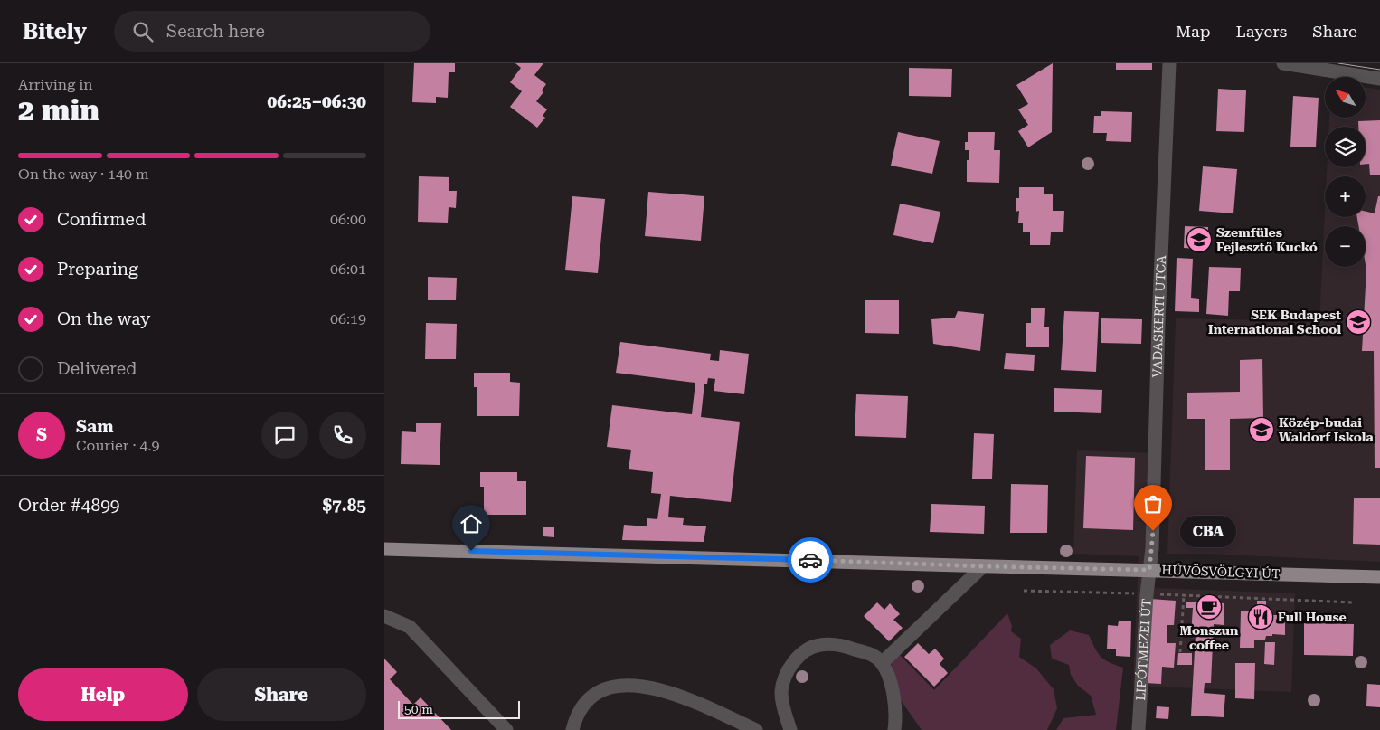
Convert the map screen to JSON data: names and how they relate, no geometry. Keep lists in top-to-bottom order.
{
  "streets": {
    "main road": ["HŰVÖSVÖLGYI ÚT"],
    "street": ["VADASKERTI UTCA", "LIPÓTMEZEI ÚT"]
  },
  "crossings": [
    ["VADASKERTI UTCA", "HŰVÖSVÖLGYI ÚT"],
    ["VADASKERTI UTCA", "LIPÓTMEZEI ÚT"],
    ["HŰVÖSVÖLGYI ÚT", "LIPÓTMEZEI ÚT"]
  ],
  "places": {
    "school or university": ["Szemfüles Fejlesztő Kuckó", "SEK Budapest International School", "Közép-budai Waldorf Iskola"],
    "other": ["CBA"],
    "cafe": ["Monszun coffee"],
    "restaurant": ["Full House"]
  },
  "scale_bar": "50 m",
  "north": "top left",
  "page": {
    "header": "Bitely",
    "search": "Search here",
    "nav": ["Map", "Layers", "Share"],
    "heading": ["2 min", "Arriving in", "06:25–06:30"],
    "panel": [
      "Sam",
      "Courier · 4.9",
      "Order #4899",
      "$7.85"
    ],
    "map_buttons": ["+", "−"],
    "bar": "On the way · 140 m",
    "list": [
      ["Confirmed", "06:00"],
      ["Preparing", "06:01"],
      ["On the way", "06:19"],
      "Delivered"
    ],
    "round": "S",
    "bubble": "CBA",
    "buttons": ["Help", "Share"],
    "scale": "50 m"
  }
}
